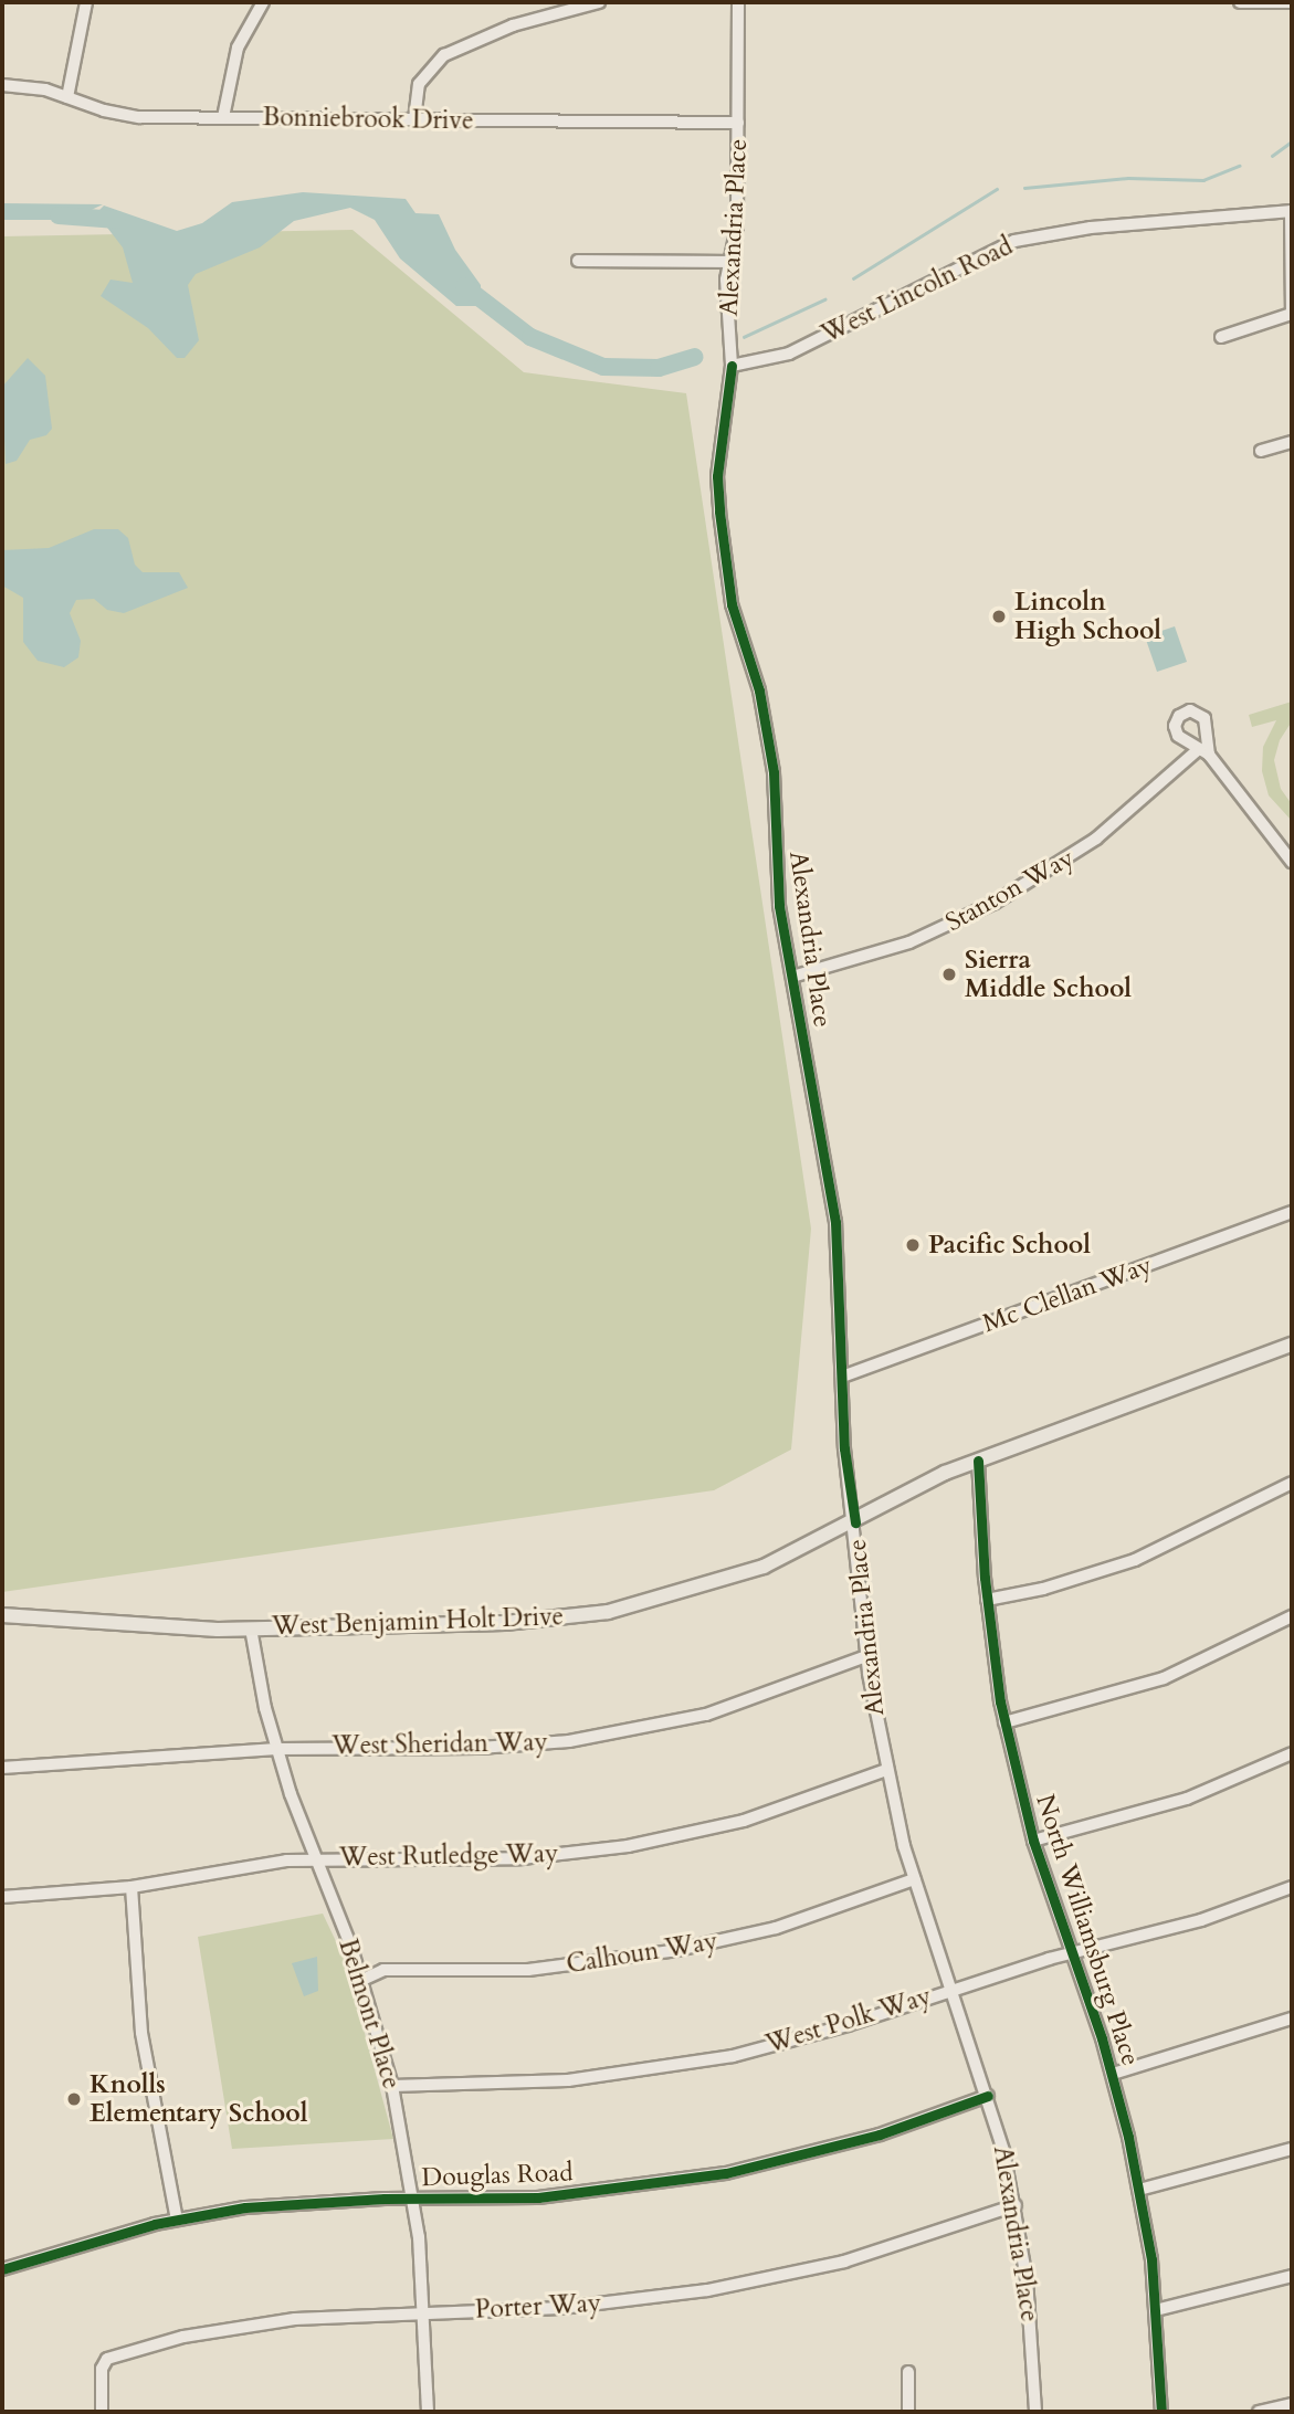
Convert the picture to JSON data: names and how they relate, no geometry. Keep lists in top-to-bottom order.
{
  "streets": {
    "main road": ["West Benjamin Holt Drive"],
    "street": [
      "Bonniebrook Drive",
      "Alexandria Place",
      "West Lincoln Road",
      "Stanton Way",
      "Mc Clellan Way",
      "West Sheridan Way",
      "West Rutledge Way",
      "North Williamsburg Place",
      "Calhoun Way",
      "Belmont Place",
      "West Polk Way",
      "Douglas Road",
      "Porter Way"
    ]
  },
  "crossings": [
    ["Bonniebrook Drive", "Alexandria Place"],
    ["Alexandria Place", "West Lincoln Road"],
    ["Alexandria Place", "Stanton Way"],
    ["Alexandria Place", "Mc Clellan Way"],
    ["Alexandria Place", "West Benjamin Holt Drive"],
    ["Alexandria Place", "West Sheridan Way"],
    ["Alexandria Place", "West Rutledge Way"],
    ["Alexandria Place", "Calhoun Way"],
    ["Alexandria Place", "West Polk Way"],
    ["Alexandria Place", "Douglas Road"],
    ["Alexandria Place", "Porter Way"],
    ["West Benjamin Holt Drive", "North Williamsburg Place"],
    ["West Benjamin Holt Drive", "Belmont Place"],
    ["West Sheridan Way", "Belmont Place"],
    ["West Rutledge Way", "Belmont Place"],
    ["North Williamsburg Place", "West Polk Way"],
    ["Calhoun Way", "Belmont Place"],
    ["Belmont Place", "West Polk Way"],
    ["Belmont Place", "Douglas Road"],
    ["Belmont Place", "Porter Way"]
  ],
  "places": [
    "Lincoln High School",
    "Sierra Middle School",
    "Pacific School",
    "Knolls Elementary School"
  ]
}
